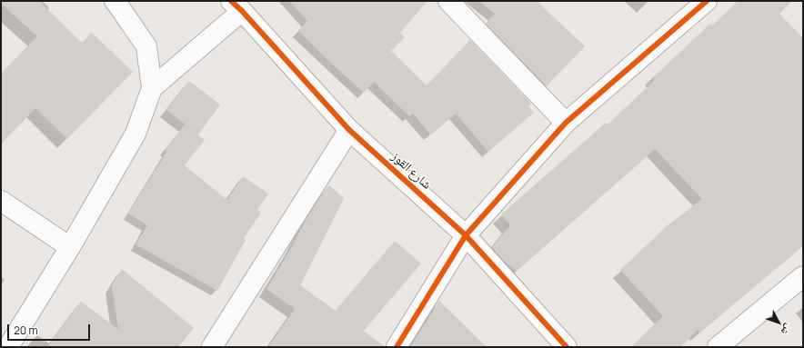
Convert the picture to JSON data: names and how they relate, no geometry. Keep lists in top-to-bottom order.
{
  "streets": {
    "street": ["شارع القوز"]
  },
  "scale_bar": "20 m",
  "north": "bottom right"
}
